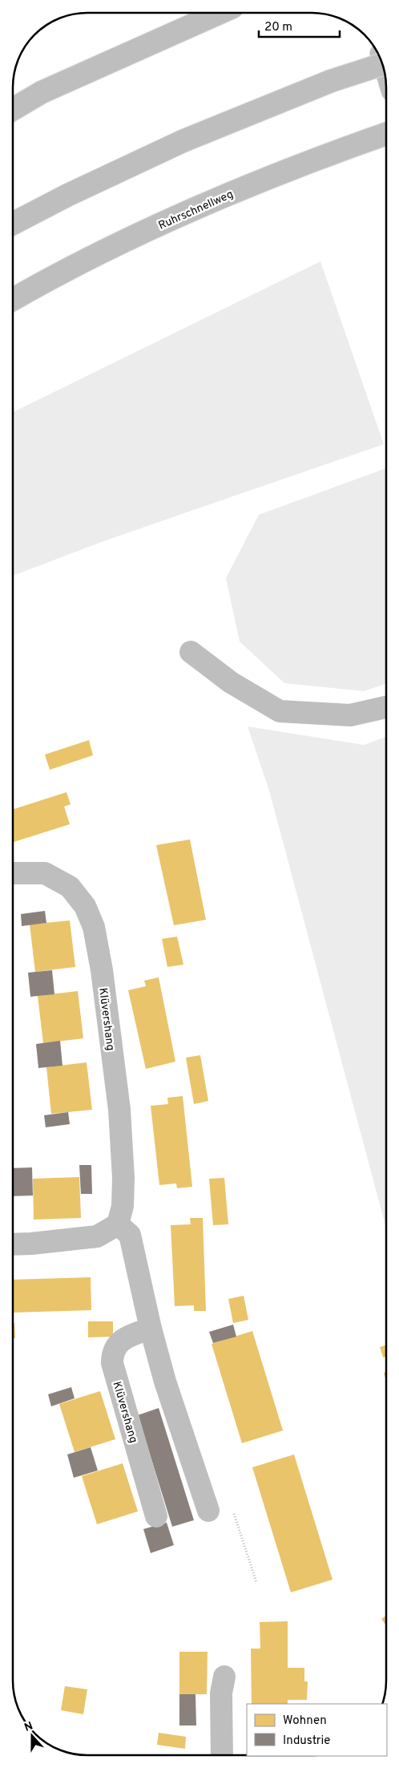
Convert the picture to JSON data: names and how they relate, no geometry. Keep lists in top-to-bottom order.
{
  "streets": {
    "main road": ["Ruhrschnellweg", "Klüvershang"]
  },
  "legend": ["Wohnen", "Industrie"],
  "scale_bar": "20 m",
  "north": "top"
}
